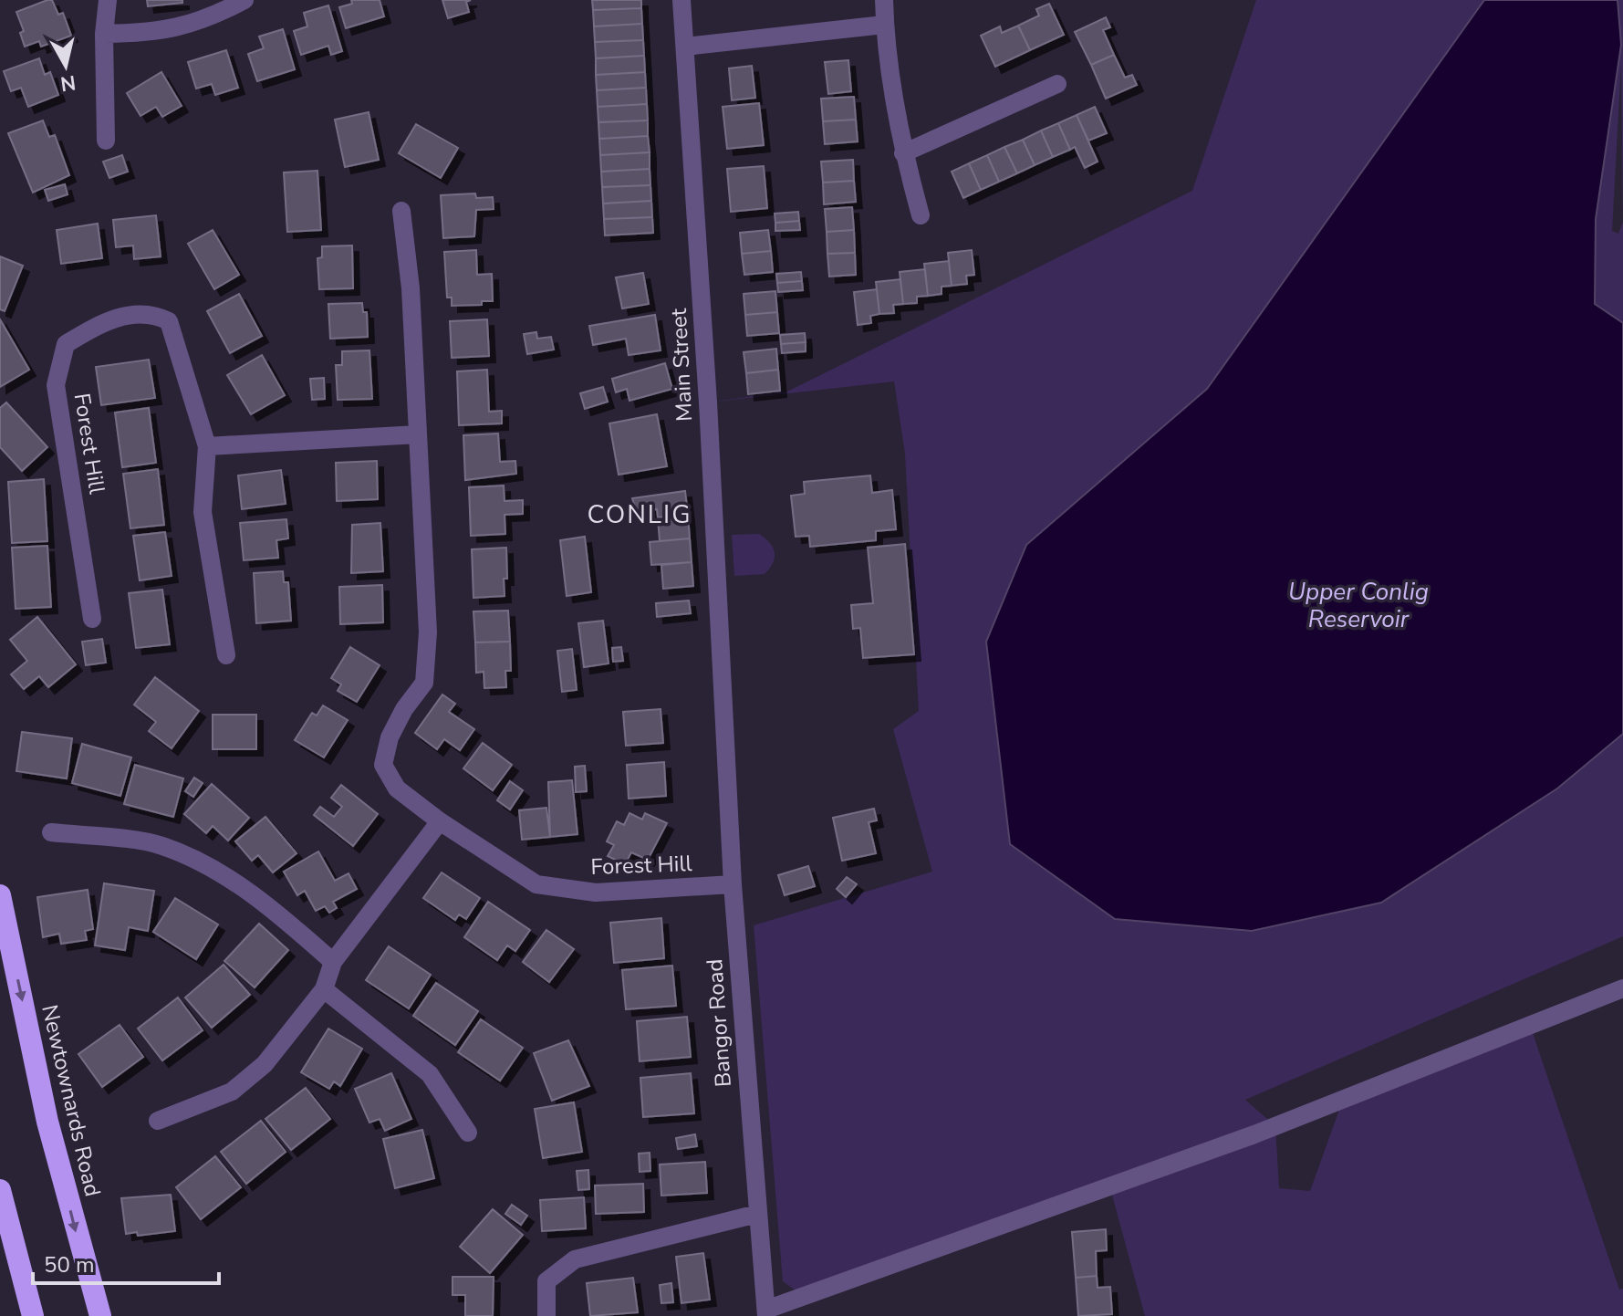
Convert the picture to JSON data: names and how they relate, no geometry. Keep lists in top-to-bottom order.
{
  "streets": {
    "highway": ["Newtownards Road"],
    "street": ["Main Street", "Forest Hill", "Bangor Road"]
  },
  "crossings": [
    ["Main Street", "Bangor Road"],
    ["Forest Hill", "Bangor Road"]
  ],
  "districts": ["CONLIG"],
  "water": ["Upper Conlig Reservoir"],
  "scale_bar": "50 m",
  "north": "bottom"
}
